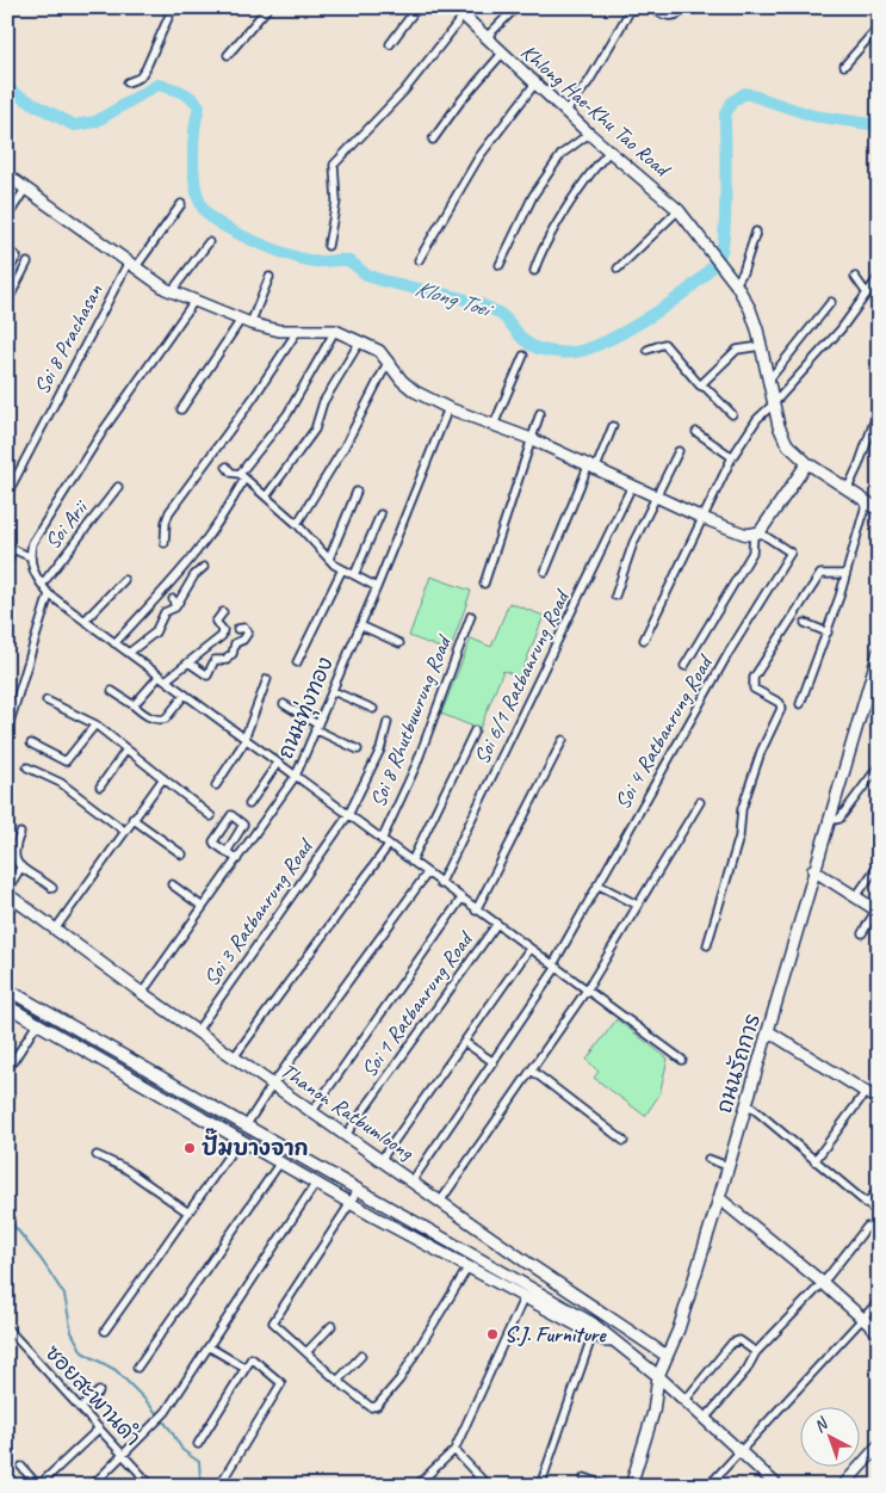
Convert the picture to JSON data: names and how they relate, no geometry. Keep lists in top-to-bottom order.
{
  "streets": {
    "street": [
      "Khlong Hae-Khu Tao Road",
      "Soi 8 Prachasan",
      "Soi Arii",
      "Soi 6/1 Ratbanrung Road",
      "ถนนทุ่งทอง",
      "Soi 8 Rhutbuwrung Road",
      "Soi 4 Ratbanrung Road",
      "Soi 3 Ratbanrung Road",
      "Soi 1 Ratbanrung Road",
      "ถนนรัถการ",
      "Thanon Ratbumloong",
      "ซอยสะพานดำ"
    ]
  },
  "crossings": [
    ["ถนนทุ่งทอง", "Thanon Ratbumloong"],
    ["Soi 8 Rhutbuwrung Road", "Thanon Ratbumloong"],
    ["Soi 4 Ratbanrung Road", "Thanon Ratbumloong"],
    ["Soi 3 Ratbanrung Road", "Thanon Ratbumloong"],
    ["Soi 1 Ratbanrung Road", "Thanon Ratbumloong"],
    ["ถนนรัถการ", "Thanon Ratbumloong"]
  ],
  "water": ["Klong Toei"],
  "places": ["ปั๊มบางจาก", "S.J. Furniture"],
  "north": "top left"
}
